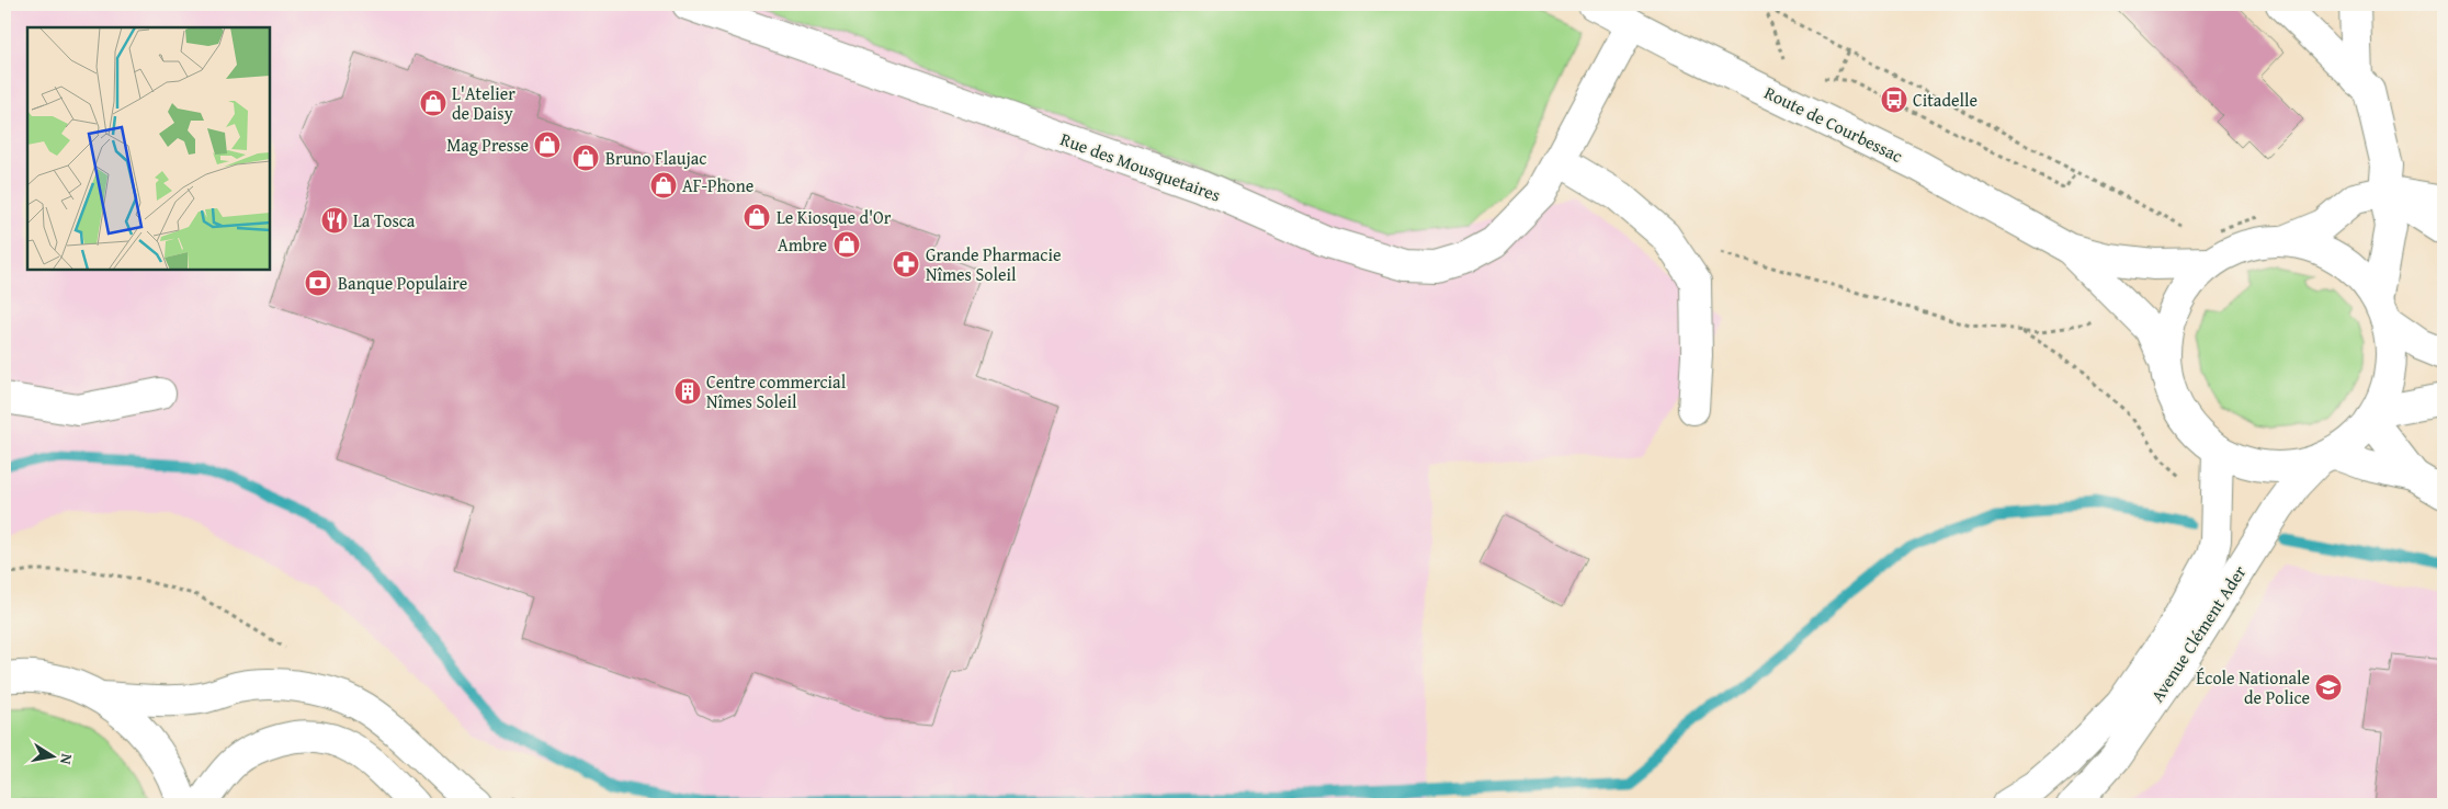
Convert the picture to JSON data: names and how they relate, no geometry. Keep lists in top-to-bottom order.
{
  "streets": {
    "street": ["Route de Courbessac", "Rue des Mousquetaires", "Avenue Clément Ader"]
  },
  "crossings": [
    ["Route de Courbessac", "Rue des Mousquetaires"]
  ],
  "places": {
    "bus stop": ["Citadelle"],
    "shop": [
      "L'Atelier de Daisy",
      "Mag Presse",
      "Bruno Flaujac",
      "AF-Phone",
      "Le Kiosque d'Or",
      "Ambre"
    ],
    "restaurant": ["La Tosca"],
    "pharmacy": ["Grande Pharmacie Nîmes Soleil"],
    "bank": ["Banque Populaire"],
    "building": ["Centre commercial Nîmes Soleil"],
    "school or university": ["École Nationale de Police"]
  },
  "north": "right"
}
